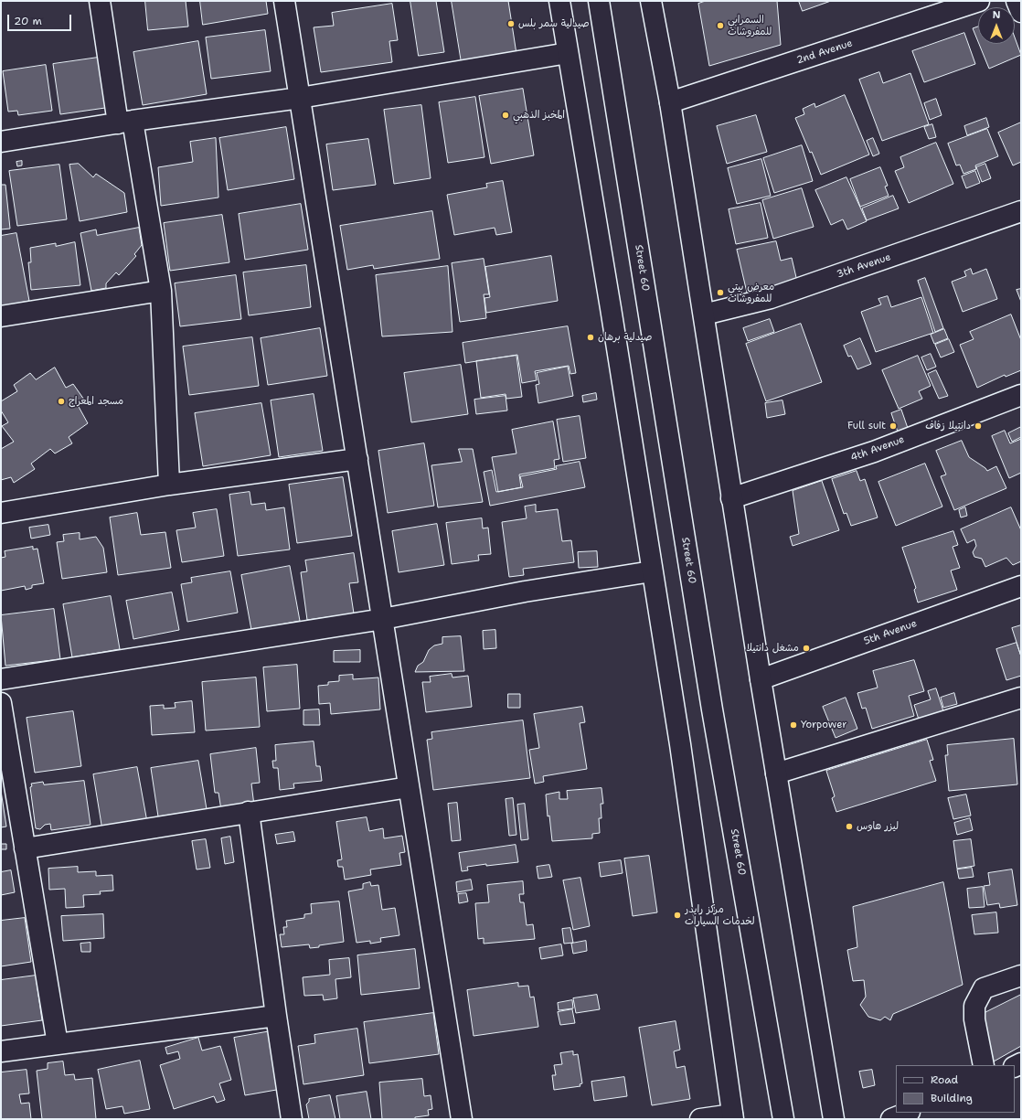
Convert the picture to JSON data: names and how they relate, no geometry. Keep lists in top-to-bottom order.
{
  "streets": {
    "street": [
      "2nd Avenue",
      "3th Avenue",
      "Street 60",
      "4th Avenue",
      "5th Avenue"
    ]
  },
  "places": [
    "صيدلية سمر بلس",
    "السمرابي للمفروشات",
    "المخبز الذهبي",
    "معرض بيتي للمفروشات",
    "صيدلية برهان",
    "مسجد المعراج",
    "Full suit",
    "دانتيلا زفاف",
    "مشغل دانتيلا",
    "Yorpower",
    "ليزر هاوس",
    "مركز رايدر لخدمات السيارات"
  ],
  "legend": ["Road", "Building"],
  "scale_bar": "20 m",
  "north": "top"
}
